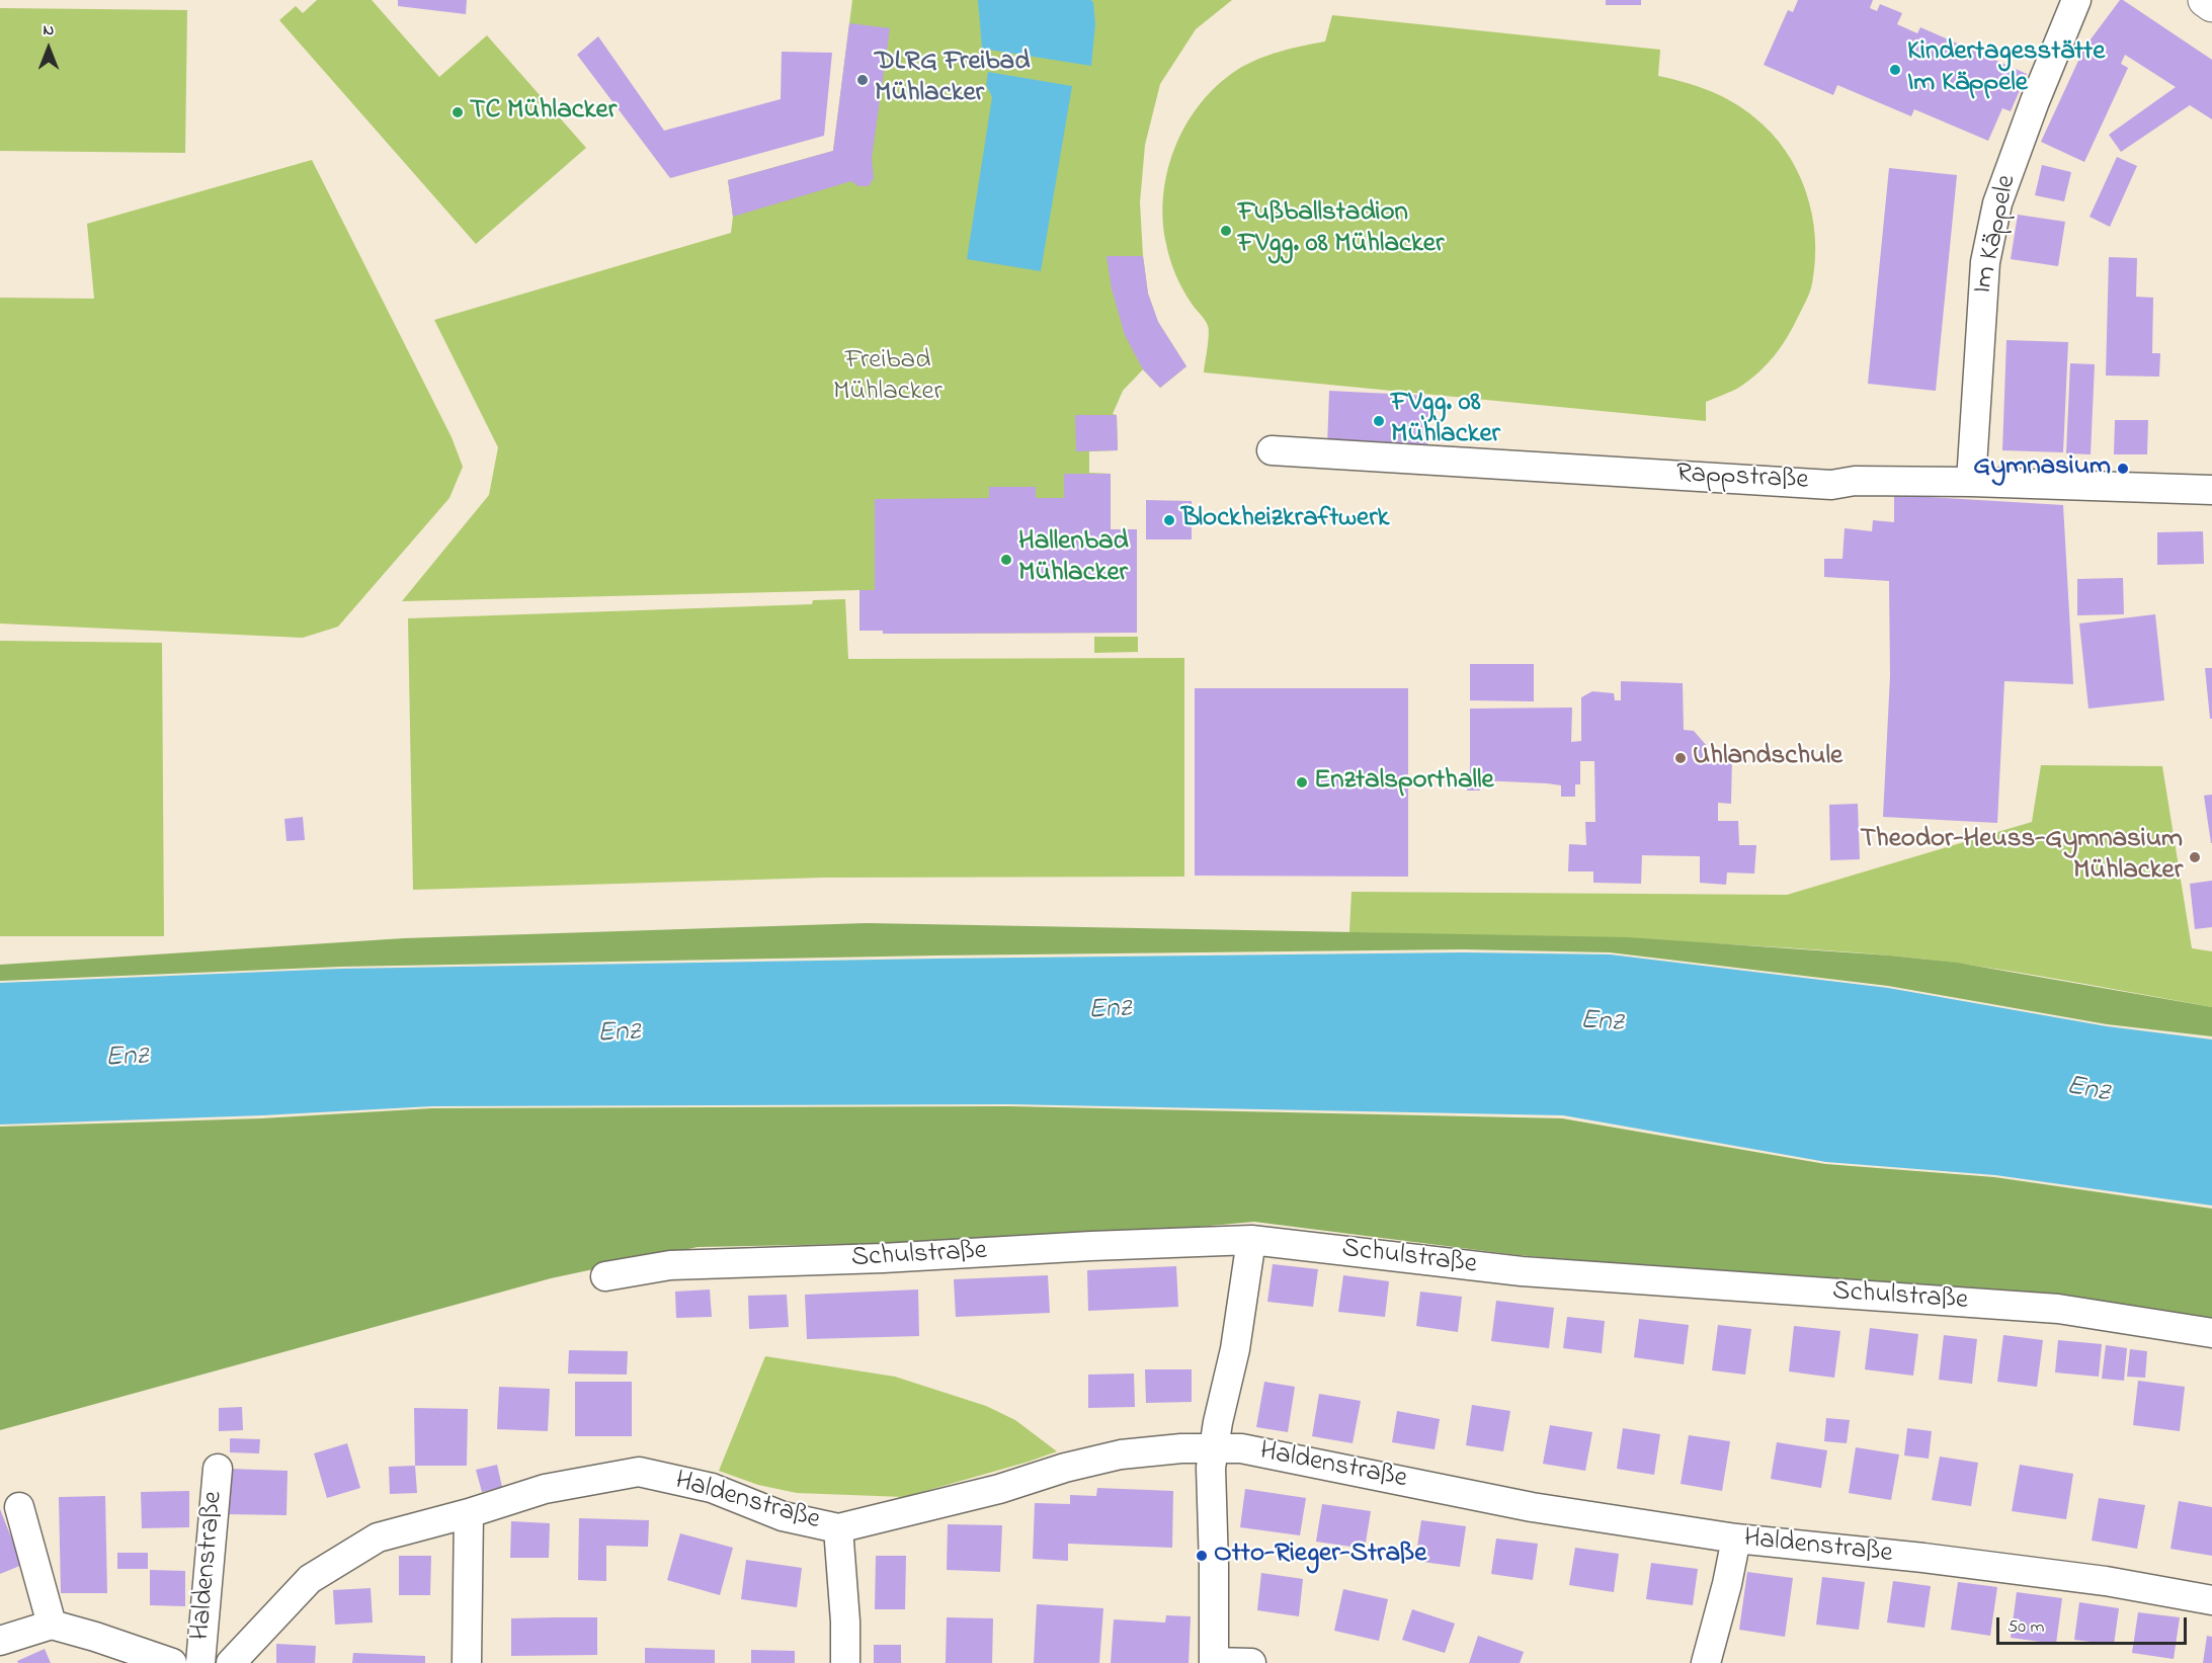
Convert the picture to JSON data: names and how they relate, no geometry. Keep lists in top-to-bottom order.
{
  "streets": {
    "street": [
      "Im Käppele",
      "Rappstraße",
      "Schulstraße",
      "Haldenstraße"
    ]
  },
  "crossings": [
    ["Im Käppele", "Rappstraße"]
  ],
  "water": ["Enz"],
  "parks": ["Freibad Mühlacker"],
  "places": [
    "Kindertagesstätte Im Käppele",
    "DLRG Freibad Mühlacker",
    "TC Mühlacker",
    "Fußballstadion FVgg. 08 Mühlacker",
    "FVgg. 08 Mühlacker",
    "Gymnasium",
    "Blockheizkraftwerk",
    "Hallenbad Mühlacker",
    "Uhlandschule",
    "Enztalsporthalle",
    "Theodor-Heuss-Gymnasium Mühlacker",
    "Otto-Rieger-Straße"
  ],
  "scale_bar": "50 m",
  "north": "top"
}
